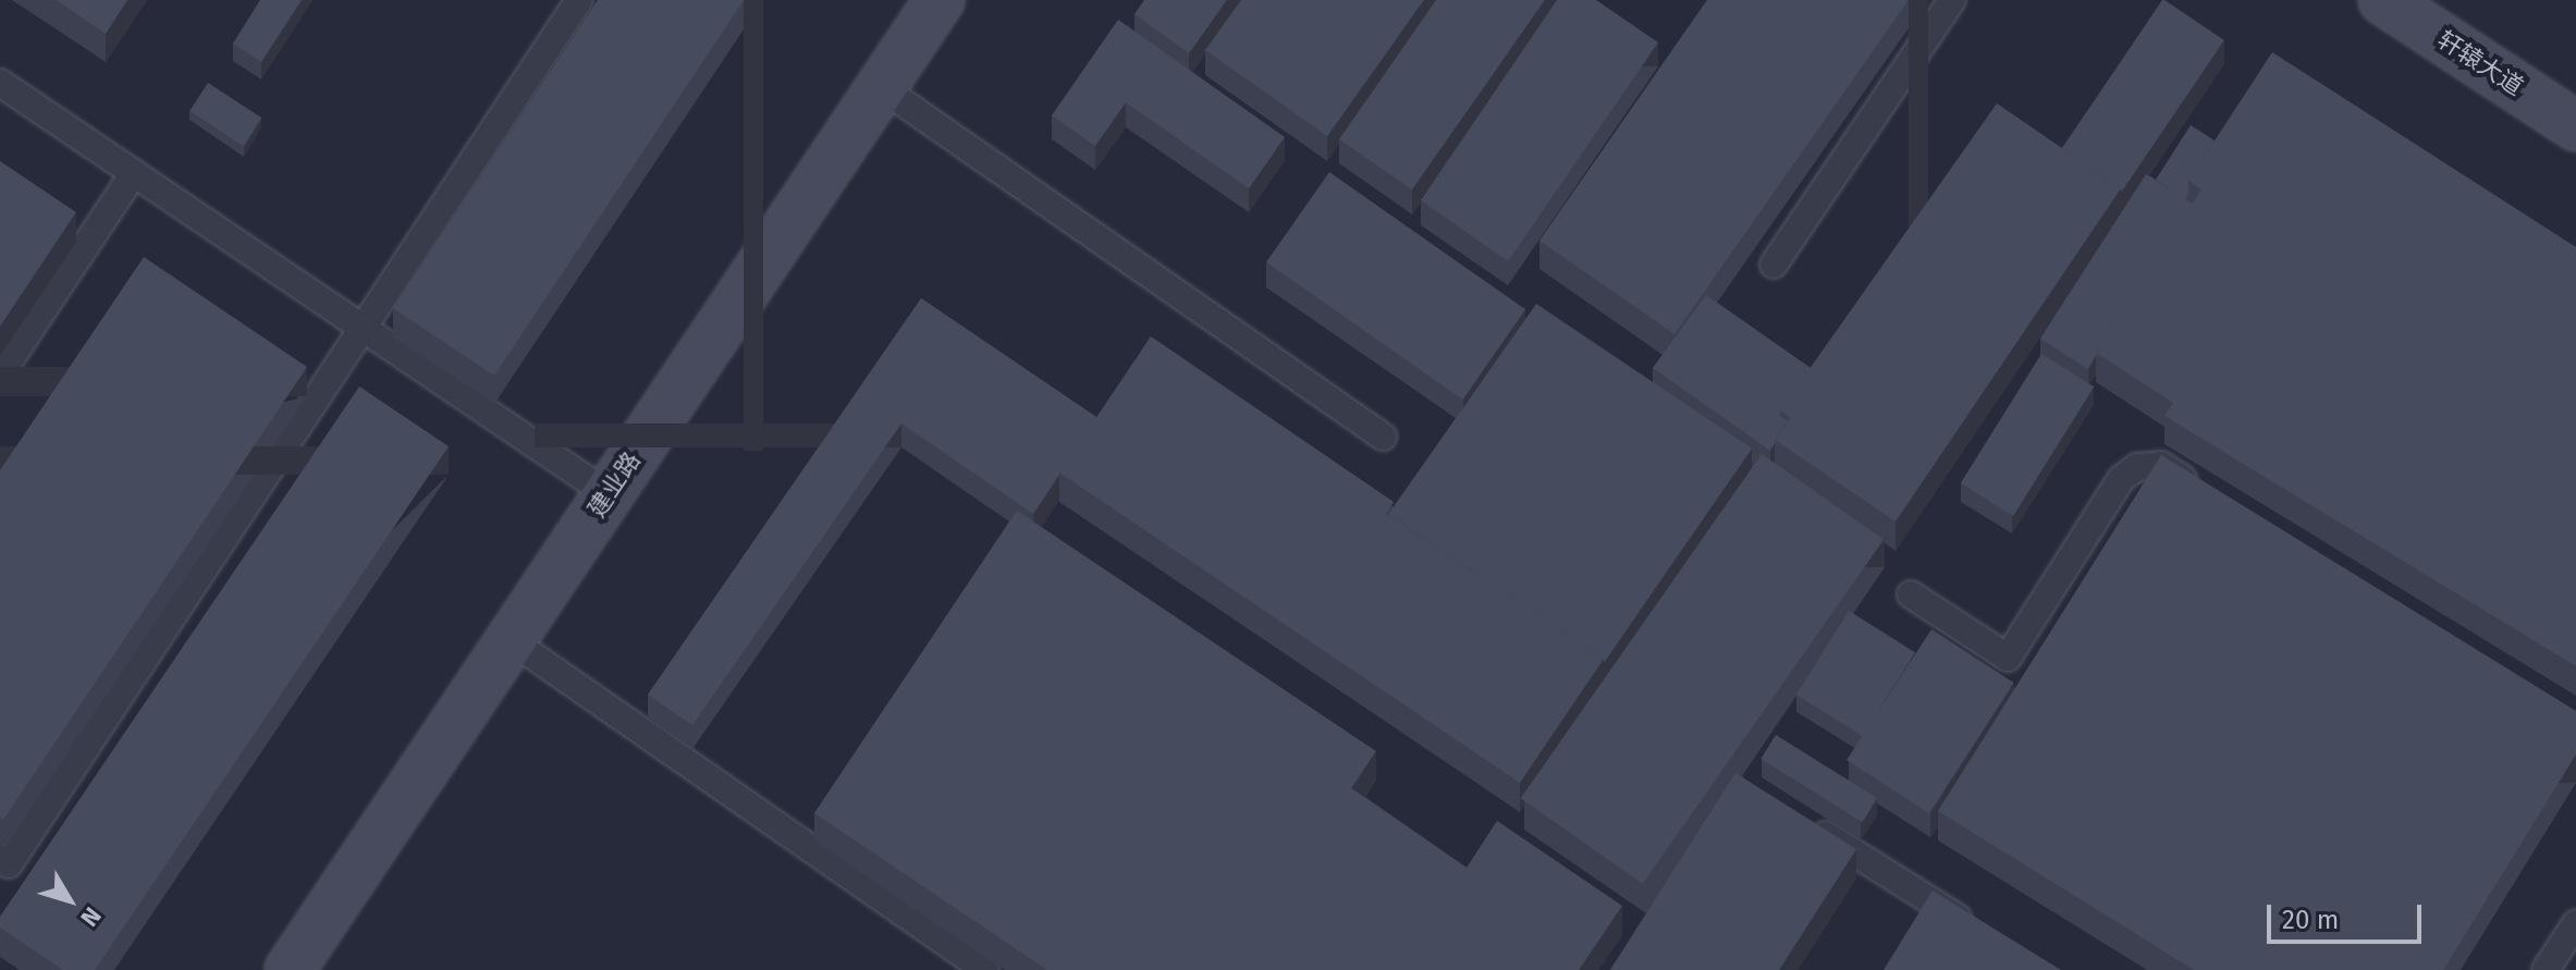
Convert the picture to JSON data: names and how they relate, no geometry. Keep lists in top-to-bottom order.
{
  "streets": {
    "street": ["轩辕大道", "建业路"]
  },
  "scale_bar": "20 m",
  "north": "bottom right"
}
